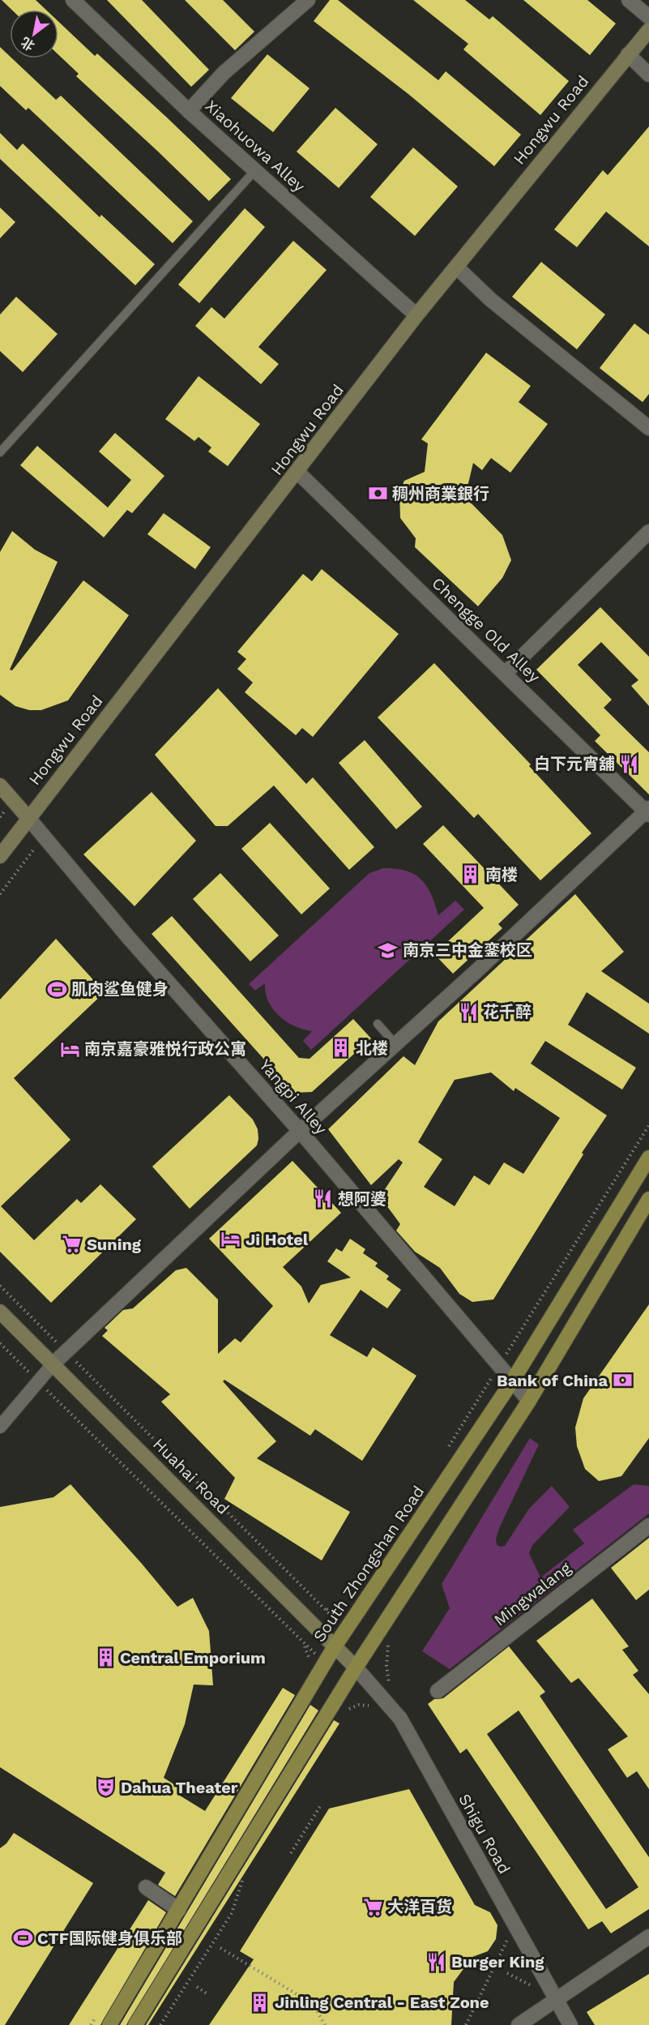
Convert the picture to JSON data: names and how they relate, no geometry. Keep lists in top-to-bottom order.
{
  "streets": {
    "main road": ["Hongwu Road", "Huahai Road", "South Zhongshan Road"],
    "street": [
      "Xiaohuowa Alley",
      "Chengge Old Alley",
      "Yangpi Alley",
      "Mingwalang",
      "Shigu Road"
    ]
  },
  "crossings": [
    ["Hongwu Road", "Xiaohuowa Alley"],
    ["Hongwu Road", "Chengge Old Alley"],
    ["Hongwu Road", "Yangpi Alley"],
    ["Yangpi Alley", "South Zhongshan Road"],
    ["Huahai Road", "South Zhongshan Road"],
    ["Huahai Road", "Shigu Road"]
  ],
  "places": {
    "bank": ["稠州商業銀行", "Bank of China"],
    "restaurant": [
      "白下元宵舖",
      "花千醉",
      "想阿婆",
      "Burger King"
    ],
    "building": [
      "南楼",
      "北楼",
      "Central Emporium",
      "Jinling Central - East Zone"
    ],
    "school or university": ["南京三中金銮校区"],
    "sports": ["肌肉鲨鱼健身", "CTF国际健身俱乐部"],
    "hotel": ["南京嘉豪雅悦行政公寓", "Ji Hotel"],
    "supermarket": ["Suning", "大洋百货"],
    "theatre": ["Dahua Theater"]
  },
  "north": "bottom left"
}
